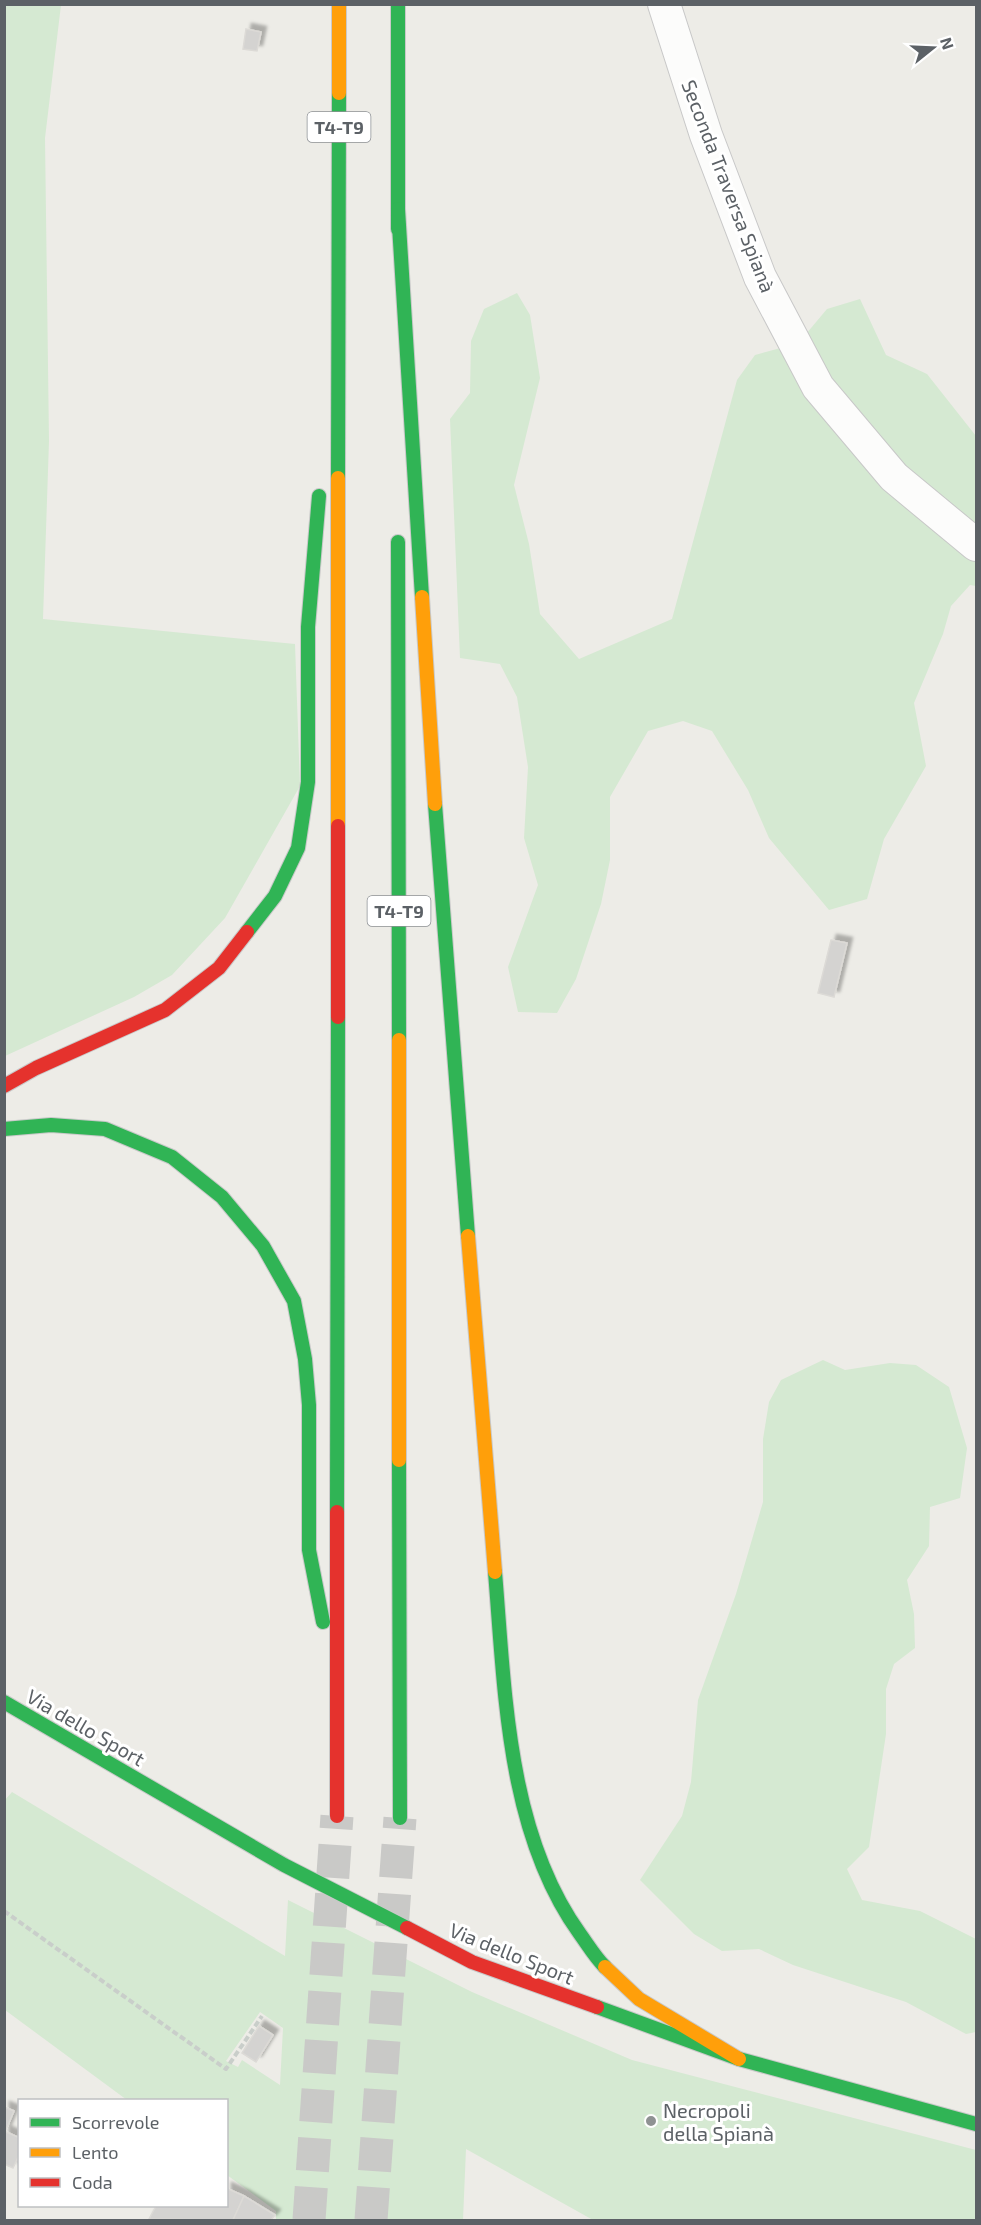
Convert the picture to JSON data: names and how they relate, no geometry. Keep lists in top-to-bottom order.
{
  "streets": {
    "main road": ["T4-T9", "Via dello Sport"],
    "street": ["Seconda Traversa Spianà"]
  },
  "places": ["Necropoli della Spianà"],
  "legend": ["Scorrevole", "Lento", "Coda"],
  "north": "right"
}
